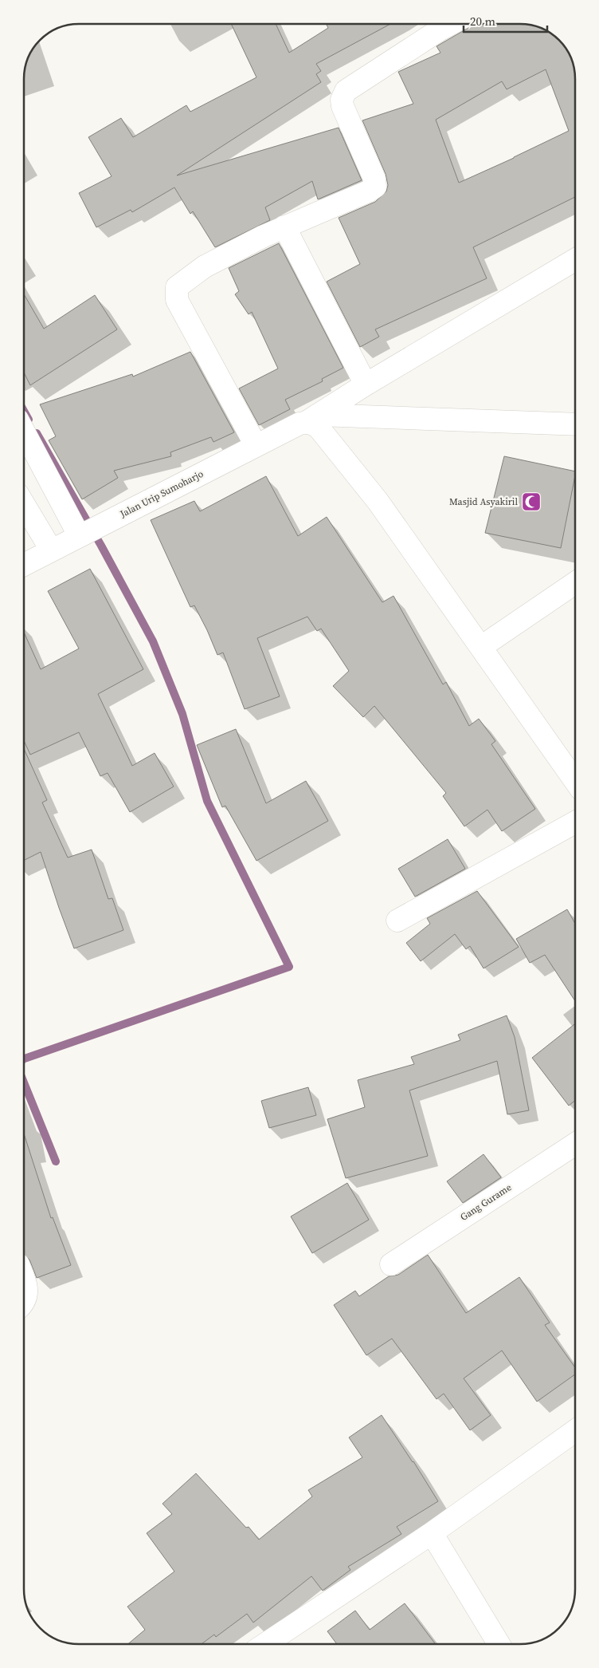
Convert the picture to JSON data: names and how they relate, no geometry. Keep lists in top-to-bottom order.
{
  "streets": {
    "street": ["Jalan Urip Sumoharjo", "Gang Gurame"]
  },
  "places": {
    "mosque": ["Masjid Asyakiril"]
  },
  "scale_bar": "20 m"
}
